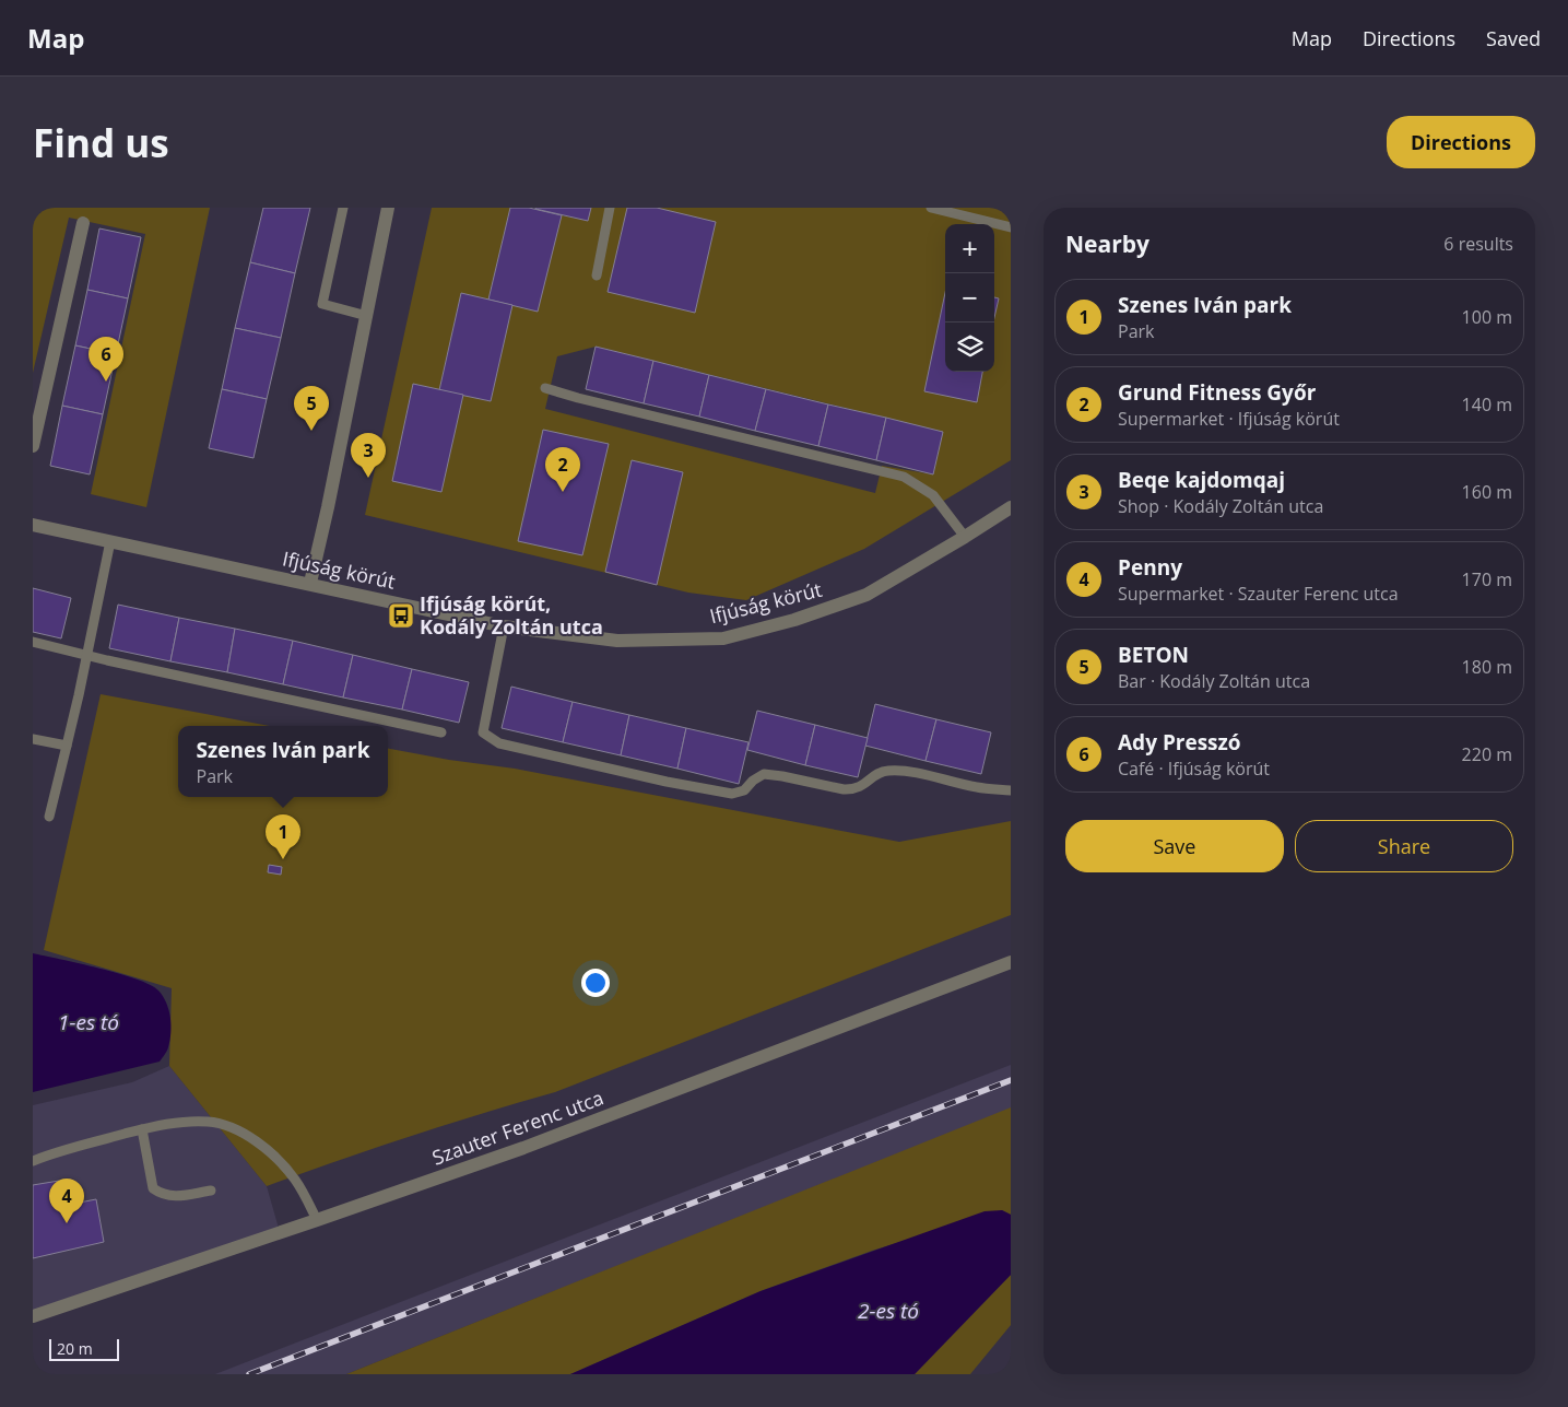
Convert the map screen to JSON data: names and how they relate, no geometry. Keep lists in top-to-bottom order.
{
  "streets": {
    "street": ["Ifjúság körút", "Szauter Ferenc utca"]
  },
  "water": ["1-es tó", "2-es tó"],
  "places": {
    "bus stop": ["Ifjúság körút, Kodály Zoltán utca"]
  },
  "scale_bar": "20 m",
  "page": {
    "header": "Map",
    "nav": ["Map", "Directions", "Saved"],
    "buttons": [
      "Directions",
      ["Save", "Share"]
    ],
    "title": "Find us",
    "heading": ["Nearby", "6 results"],
    "map_buttons": ["+", "−"],
    "list": [
      {
        "mark": "1",
        "name": "Szenes Iván park",
        "note": "Park",
        "value": "100 m"
      },
      {
        "mark": "2",
        "name": "Grund Fitness Győr",
        "note": "Supermarket · Ifjúság körút",
        "value": "140 m"
      },
      {
        "mark": "3",
        "name": "Beqe kajdomqaj",
        "note": "Shop · Kodály Zoltán utca",
        "value": "160 m"
      },
      {
        "mark": "4",
        "name": "Penny",
        "note": "Supermarket · Szauter Ferenc utca",
        "value": "170 m"
      },
      {
        "mark": "5",
        "name": "BETON",
        "note": "Bar · Kodály Zoltán utca",
        "value": "180 m"
      },
      {
        "mark": "6",
        "name": "Ady Presszó",
        "note": "Café · Ifjúság körút",
        "value": "220 m"
      }
    ],
    "pins": [
      "6",
      "5",
      "3",
      "2",
      "1",
      "4"
    ],
    "popup": ["Szenes Iván park", "Park"],
    "scale": "20 m"
  }
}
